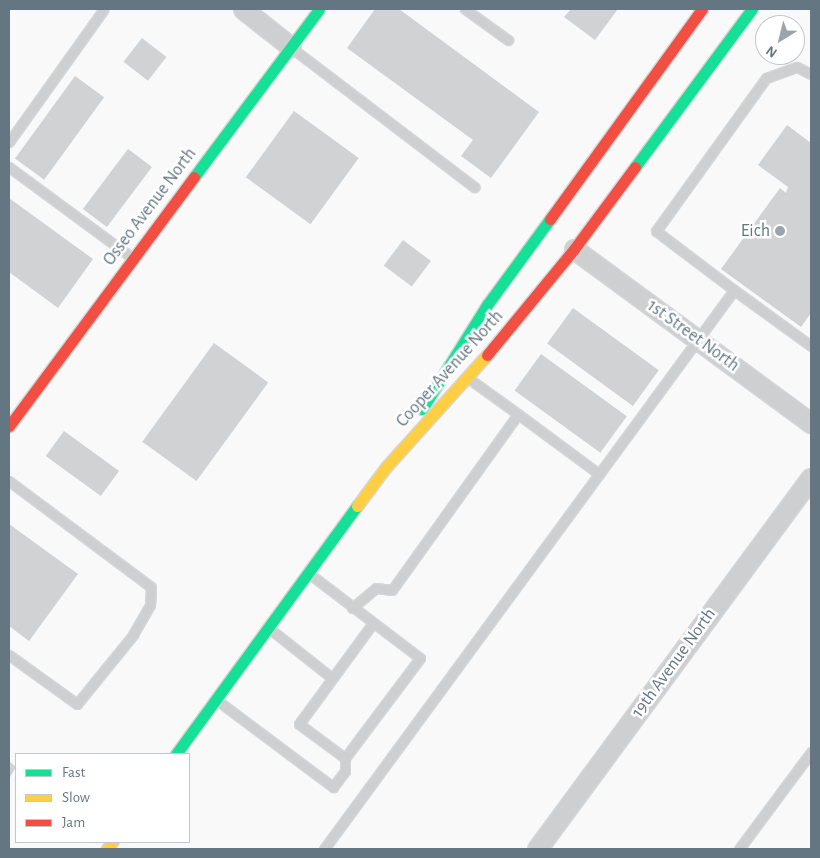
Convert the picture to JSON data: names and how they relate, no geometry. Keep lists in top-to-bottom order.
{
  "streets": {
    "main road": ["Osseo Avenue North", "Cooper Avenue North"],
    "street": ["1st Street North", "19th Avenue North"]
  },
  "crossings": [
    ["1st Street North", "Cooper Avenue North"]
  ],
  "places": ["Eich"],
  "legend": ["Fast", "Slow", "Jam"],
  "north": "bottom left"
}
